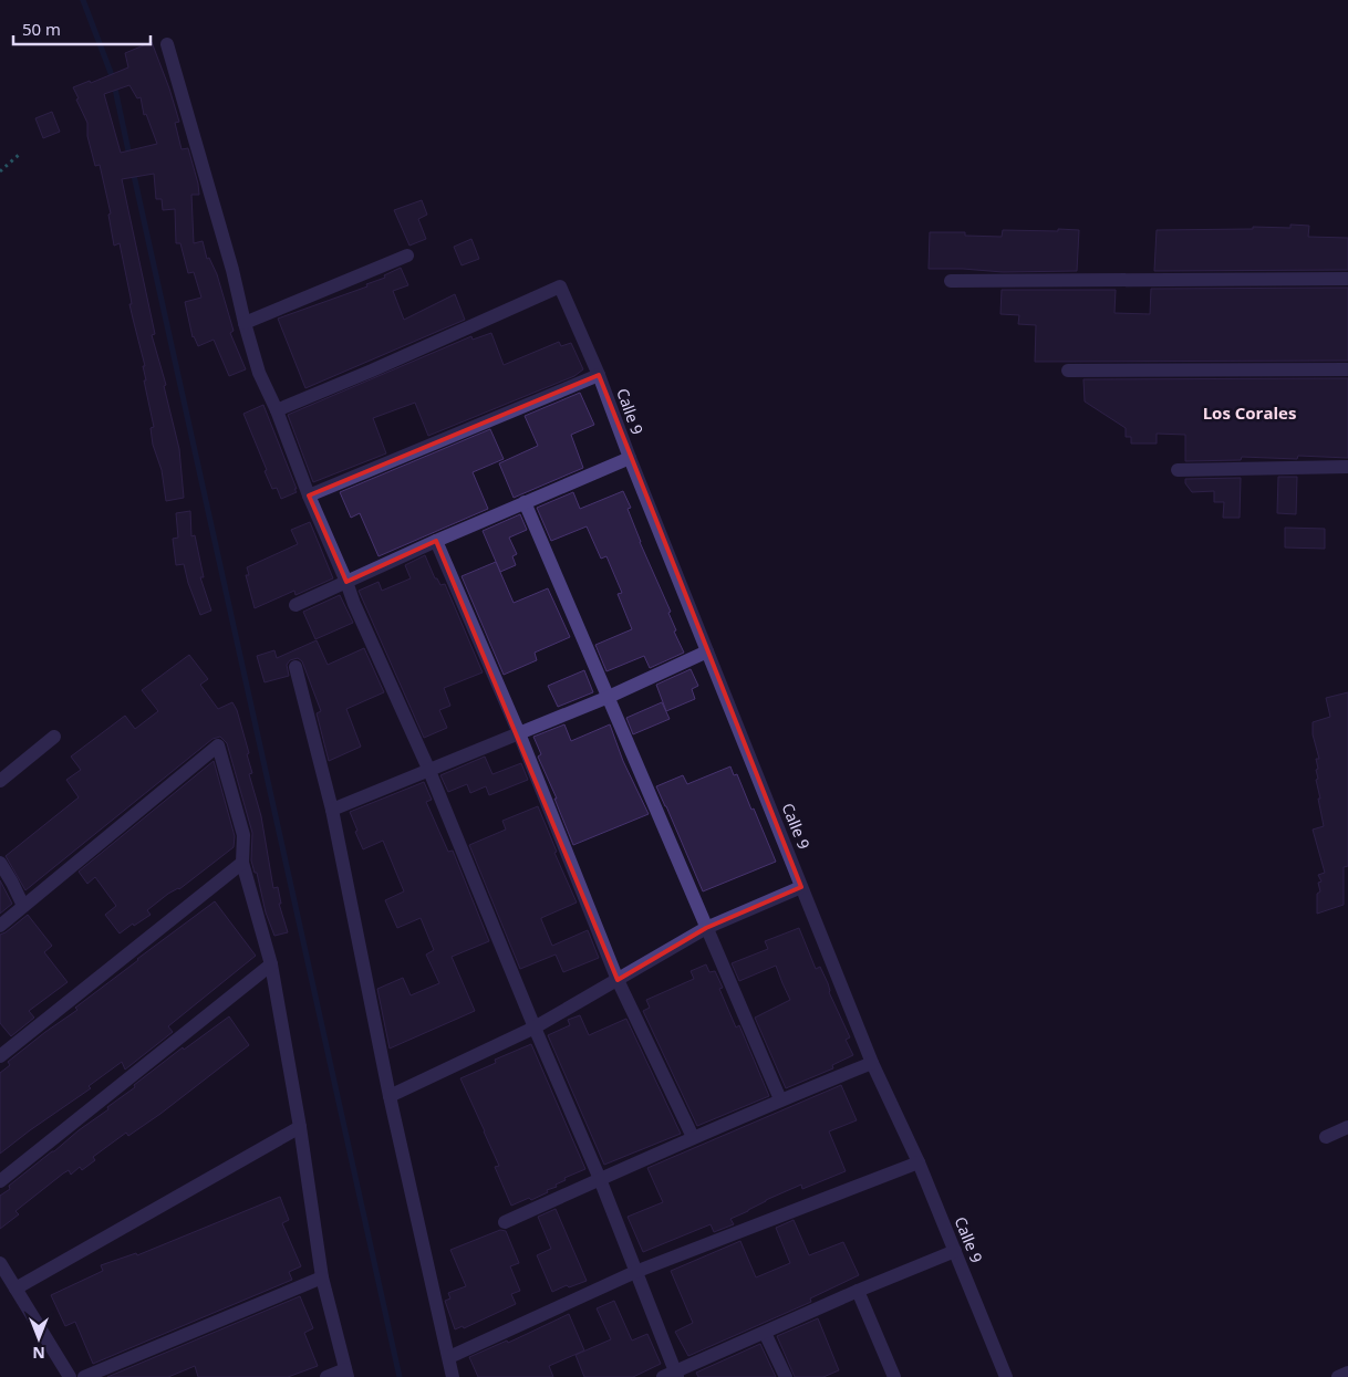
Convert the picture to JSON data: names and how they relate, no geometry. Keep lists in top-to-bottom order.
{
  "streets": {
    "street": ["Calle 9"]
  },
  "districts": ["Los Corales"],
  "scale_bar": "50 m",
  "north": "bottom"
}
